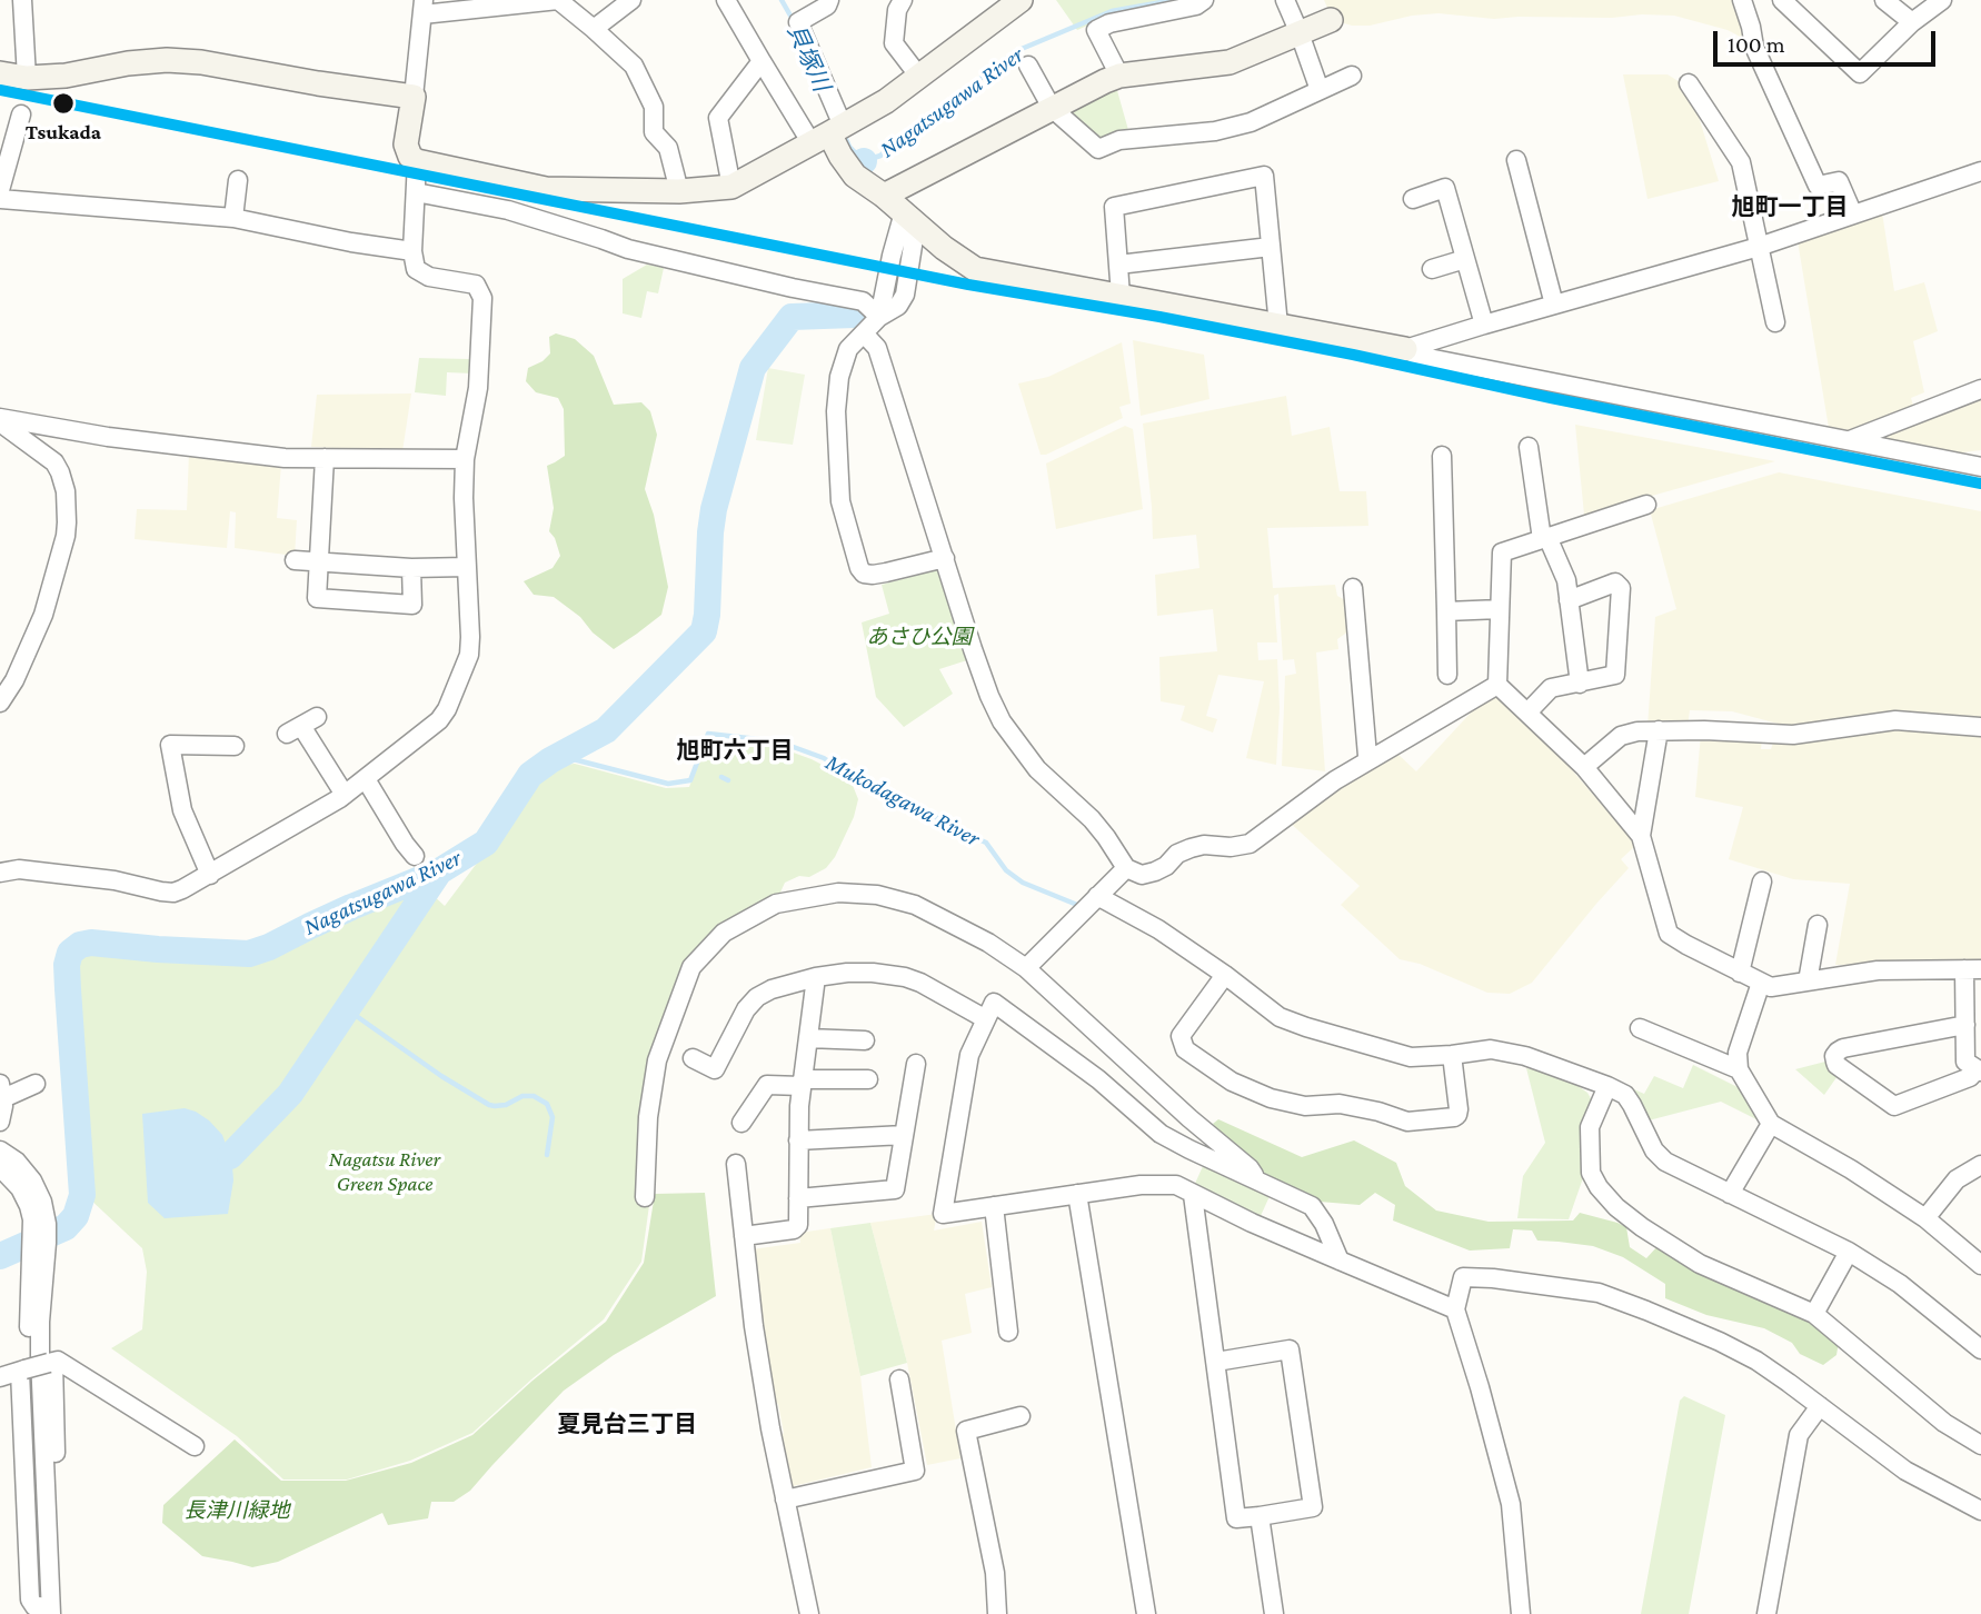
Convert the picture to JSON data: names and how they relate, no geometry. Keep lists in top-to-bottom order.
{
  "districts": ["旭町一丁目", "旭町六丁目", "夏見台三丁目"],
  "water": ["貝塚川", "Nagatsugawa River", "Mukodagawa River"],
  "parks": ["あさひ公園", "Nagatsu River Green Space", "長津川緑地"],
  "places": ["Tsukada"],
  "scale_bar": "100 m"
}
